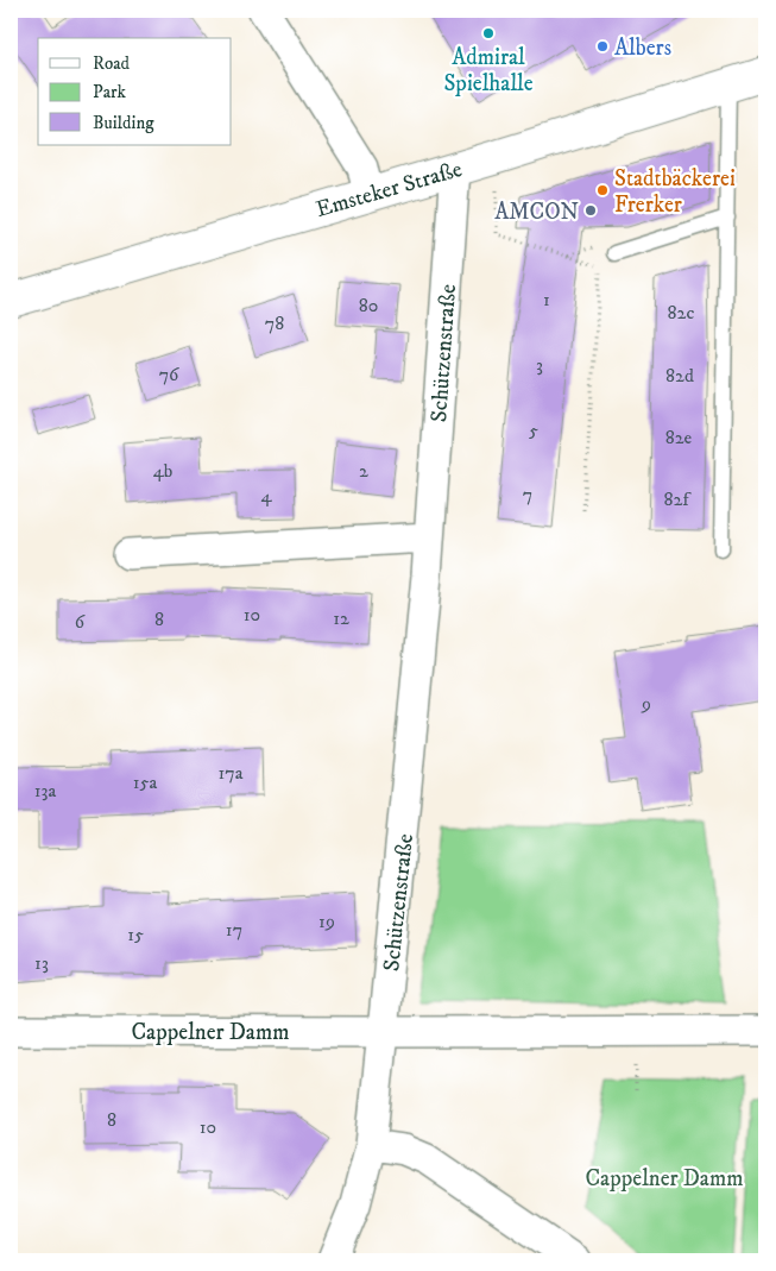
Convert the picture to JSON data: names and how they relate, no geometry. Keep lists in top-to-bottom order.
{
  "streets": {
    "street": ["Emsteker Straße", "Schützenstraße", "Cappelner Damm"]
  },
  "crossings": [
    ["Emsteker Straße", "Schützenstraße"],
    ["Schützenstraße", "Cappelner Damm"]
  ],
  "parks": ["Cappelner Damm"],
  "places": [
    "Admiral Spielhalle",
    "Albers",
    "Stadtbäckerei Frerker",
    "AMCON"
  ],
  "house_numbers": [
    "1",
    "80",
    "82c",
    "78",
    "3",
    "76",
    "82d",
    "5",
    "82e",
    "4b",
    "2",
    "7",
    "4",
    "82f",
    "10",
    "12",
    "8",
    "6",
    "9",
    "17a",
    "15a",
    "13a",
    "19",
    "17",
    "15",
    "13",
    "8",
    "10"
  ],
  "legend": ["Road", "Park", "Building"]
}
